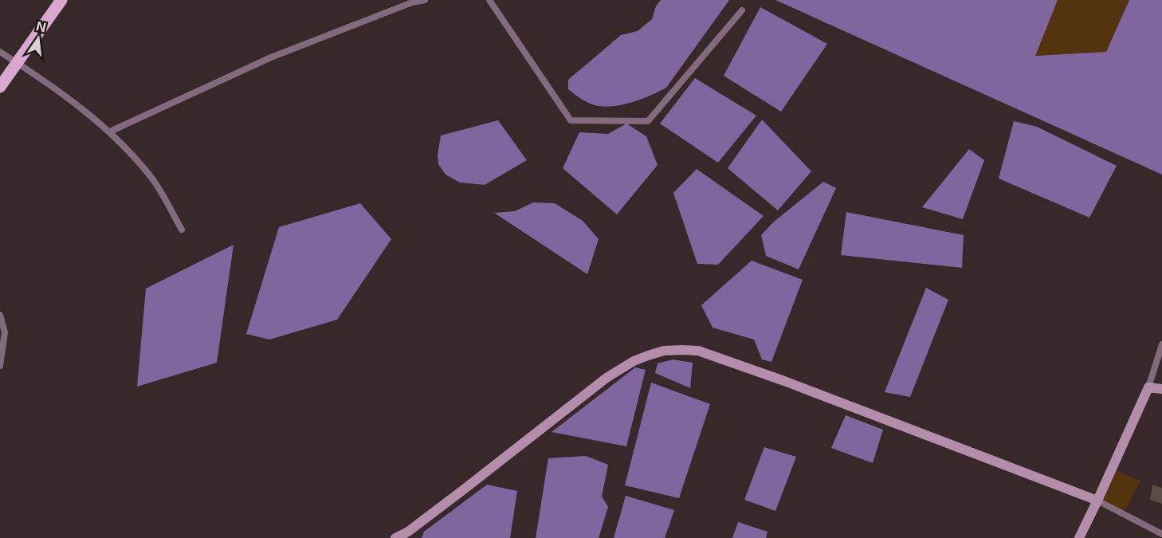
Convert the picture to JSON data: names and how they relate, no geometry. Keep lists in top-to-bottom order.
{
  "north": "top"
}
